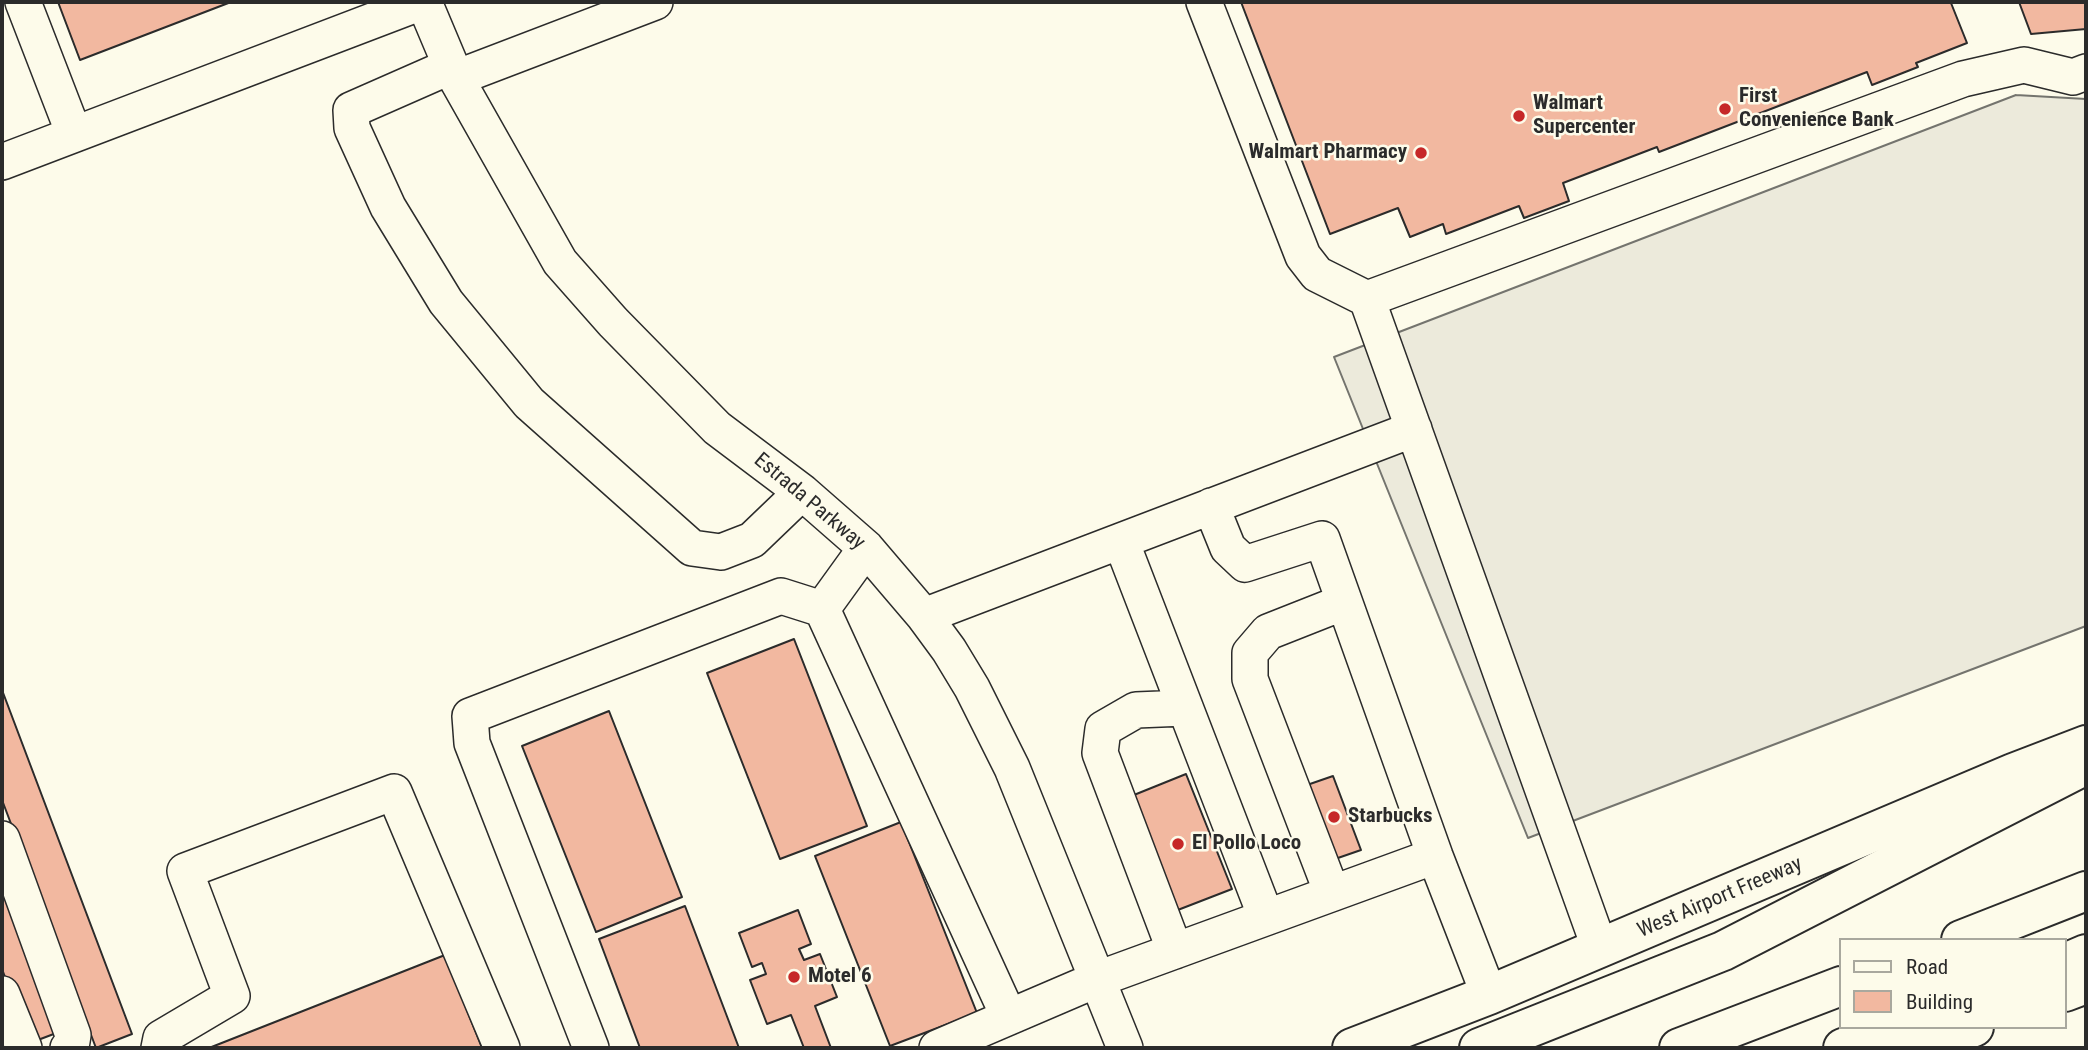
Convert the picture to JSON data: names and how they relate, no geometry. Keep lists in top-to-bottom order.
{
  "streets": {
    "main road": ["West Airport Freeway"],
    "street": ["Estrada Parkway"]
  },
  "places": [
    "First Convenience Bank",
    "Walmart Supercenter",
    "Walmart Pharmacy",
    "Starbucks",
    "El Pollo Loco",
    "Motel 6"
  ],
  "legend": ["Road", "Building"]
}
